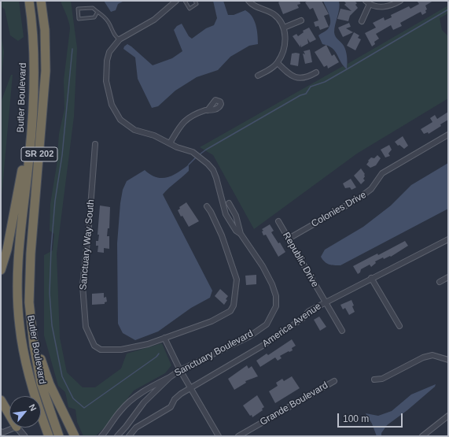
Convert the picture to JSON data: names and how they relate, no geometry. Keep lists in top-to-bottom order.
{
  "streets": {
    "highway": ["Butler Boulevard", "SR 202"],
    "street": [
      "Colonies Drive",
      "Sanctuary Way South",
      "Republic Drive",
      "America Avenue",
      "Sanctuary Boulevard",
      "Grande Boulevard"
    ]
  },
  "crossings": [
    ["Colonies Drive", "Republic Drive"],
    ["Republic Drive", "America Avenue"]
  ],
  "scale_bar": "100 m",
  "north": "top right"
}
